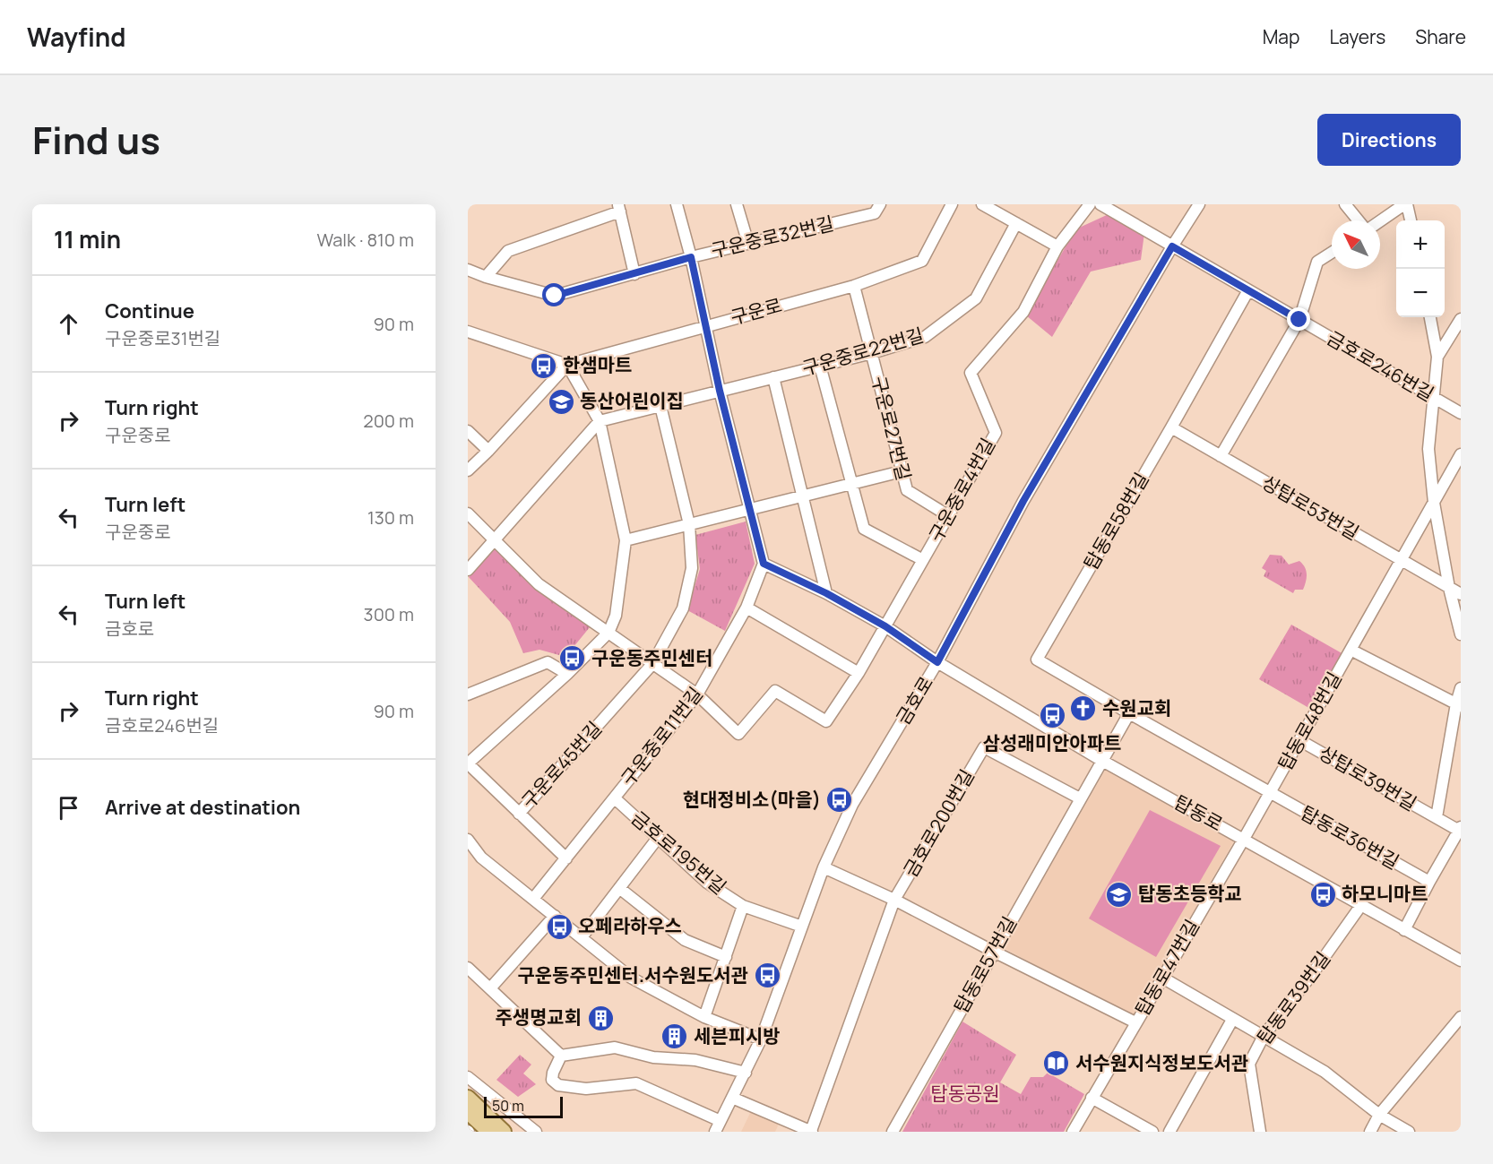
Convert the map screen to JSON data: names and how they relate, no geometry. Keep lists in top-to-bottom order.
{
  "streets": {
    "street": [
      "구운중로32번길",
      "구운로",
      "구운중로22번길",
      "금호로246번길",
      "구운로27번길",
      "구운중로4번길",
      "상탑로53번길",
      "탑동로58번길",
      "금호로",
      "탑동로48번길",
      "구운중로11번길",
      "구운로45번길",
      "상탑로39번길",
      "탑동로",
      "금호로200번길",
      "탑동로36번길",
      "금호로195번길",
      "탑동로57번길",
      "탑동로47번길",
      "탑동로39번길"
    ]
  },
  "crossings": [
    ["구운로", "구운로27번길"],
    ["구운로", "구운로45번길"],
    ["구운중로22번길", "구운로27번길"],
    ["구운중로22번길", "구운중로4번길"],
    ["구운중로22번길", "구운로45번길"],
    ["금호로246번길", "탑동로58번길"],
    ["금호로246번길", "금호로"],
    ["구운로27번길", "구운중로4번길"],
    ["구운중로4번길", "구운중로11번길"],
    ["구운중로4번길", "탑동로"],
    ["상탑로53번길", "탑동로58번길"],
    ["상탑로53번길", "탑동로48번길"],
    ["탑동로58번길", "탑동로48번길"],
    ["탑동로58번길", "탑동로36번길"],
    ["금호로", "탑동로"],
    ["금호로", "금호로200번길"],
    ["금호로", "금호로195번길"],
    ["탑동로48번길", "상탑로39번길"],
    ["탑동로48번길", "탑동로"],
    ["탑동로48번길", "탑동로36번길"],
    ["탑동로48번길", "탑동로47번길"],
    ["구운중로11번길", "탑동로"],
    ["구운중로11번길", "금호로195번길"],
    ["탑동로", "탑동로57번길"],
    ["탑동로", "탑동로47번길"],
    ["탑동로", "탑동로39번길"],
    ["금호로200번길", "탑동로57번길"],
    ["금호로200번길", "탑동로47번길"]
  ],
  "parks": ["탑동공원"],
  "places": {
    "bus stop": [
      "한샘마트",
      "구운동주민센터",
      "삼성래미안아파트",
      "현대정비소(마을)",
      "하모니마트",
      "오페라하우스",
      "구운동주민센터.서수원도서관"
    ],
    "school or university": ["동산어린이집", "탑동초등학교"],
    "church": ["수원교회"],
    "building": ["주생명교회", "세븐피시방"],
    "library": ["서수원지식정보도서관"]
  },
  "scale_bar": "50 m",
  "north": "top left",
  "page": {
    "header": "Wayfind",
    "nav": ["Map", "Layers", "Share"],
    "title": "Find us",
    "buttons": "Directions",
    "heading": ["11 min", "Walk · 810 m"],
    "map_buttons": ["+", "−"],
    "list": [
      ["Continue", "구운중로31번길", "90 m"],
      ["Turn right", "구운중로", "200 m"],
      ["Turn left", "구운중로", "130 m"],
      ["Turn left", "금호로", "300 m"],
      ["Turn right", "금호로246번길", "90 m"],
      "Arrive at destination"
    ],
    "scale": "50 m"
  }
}
